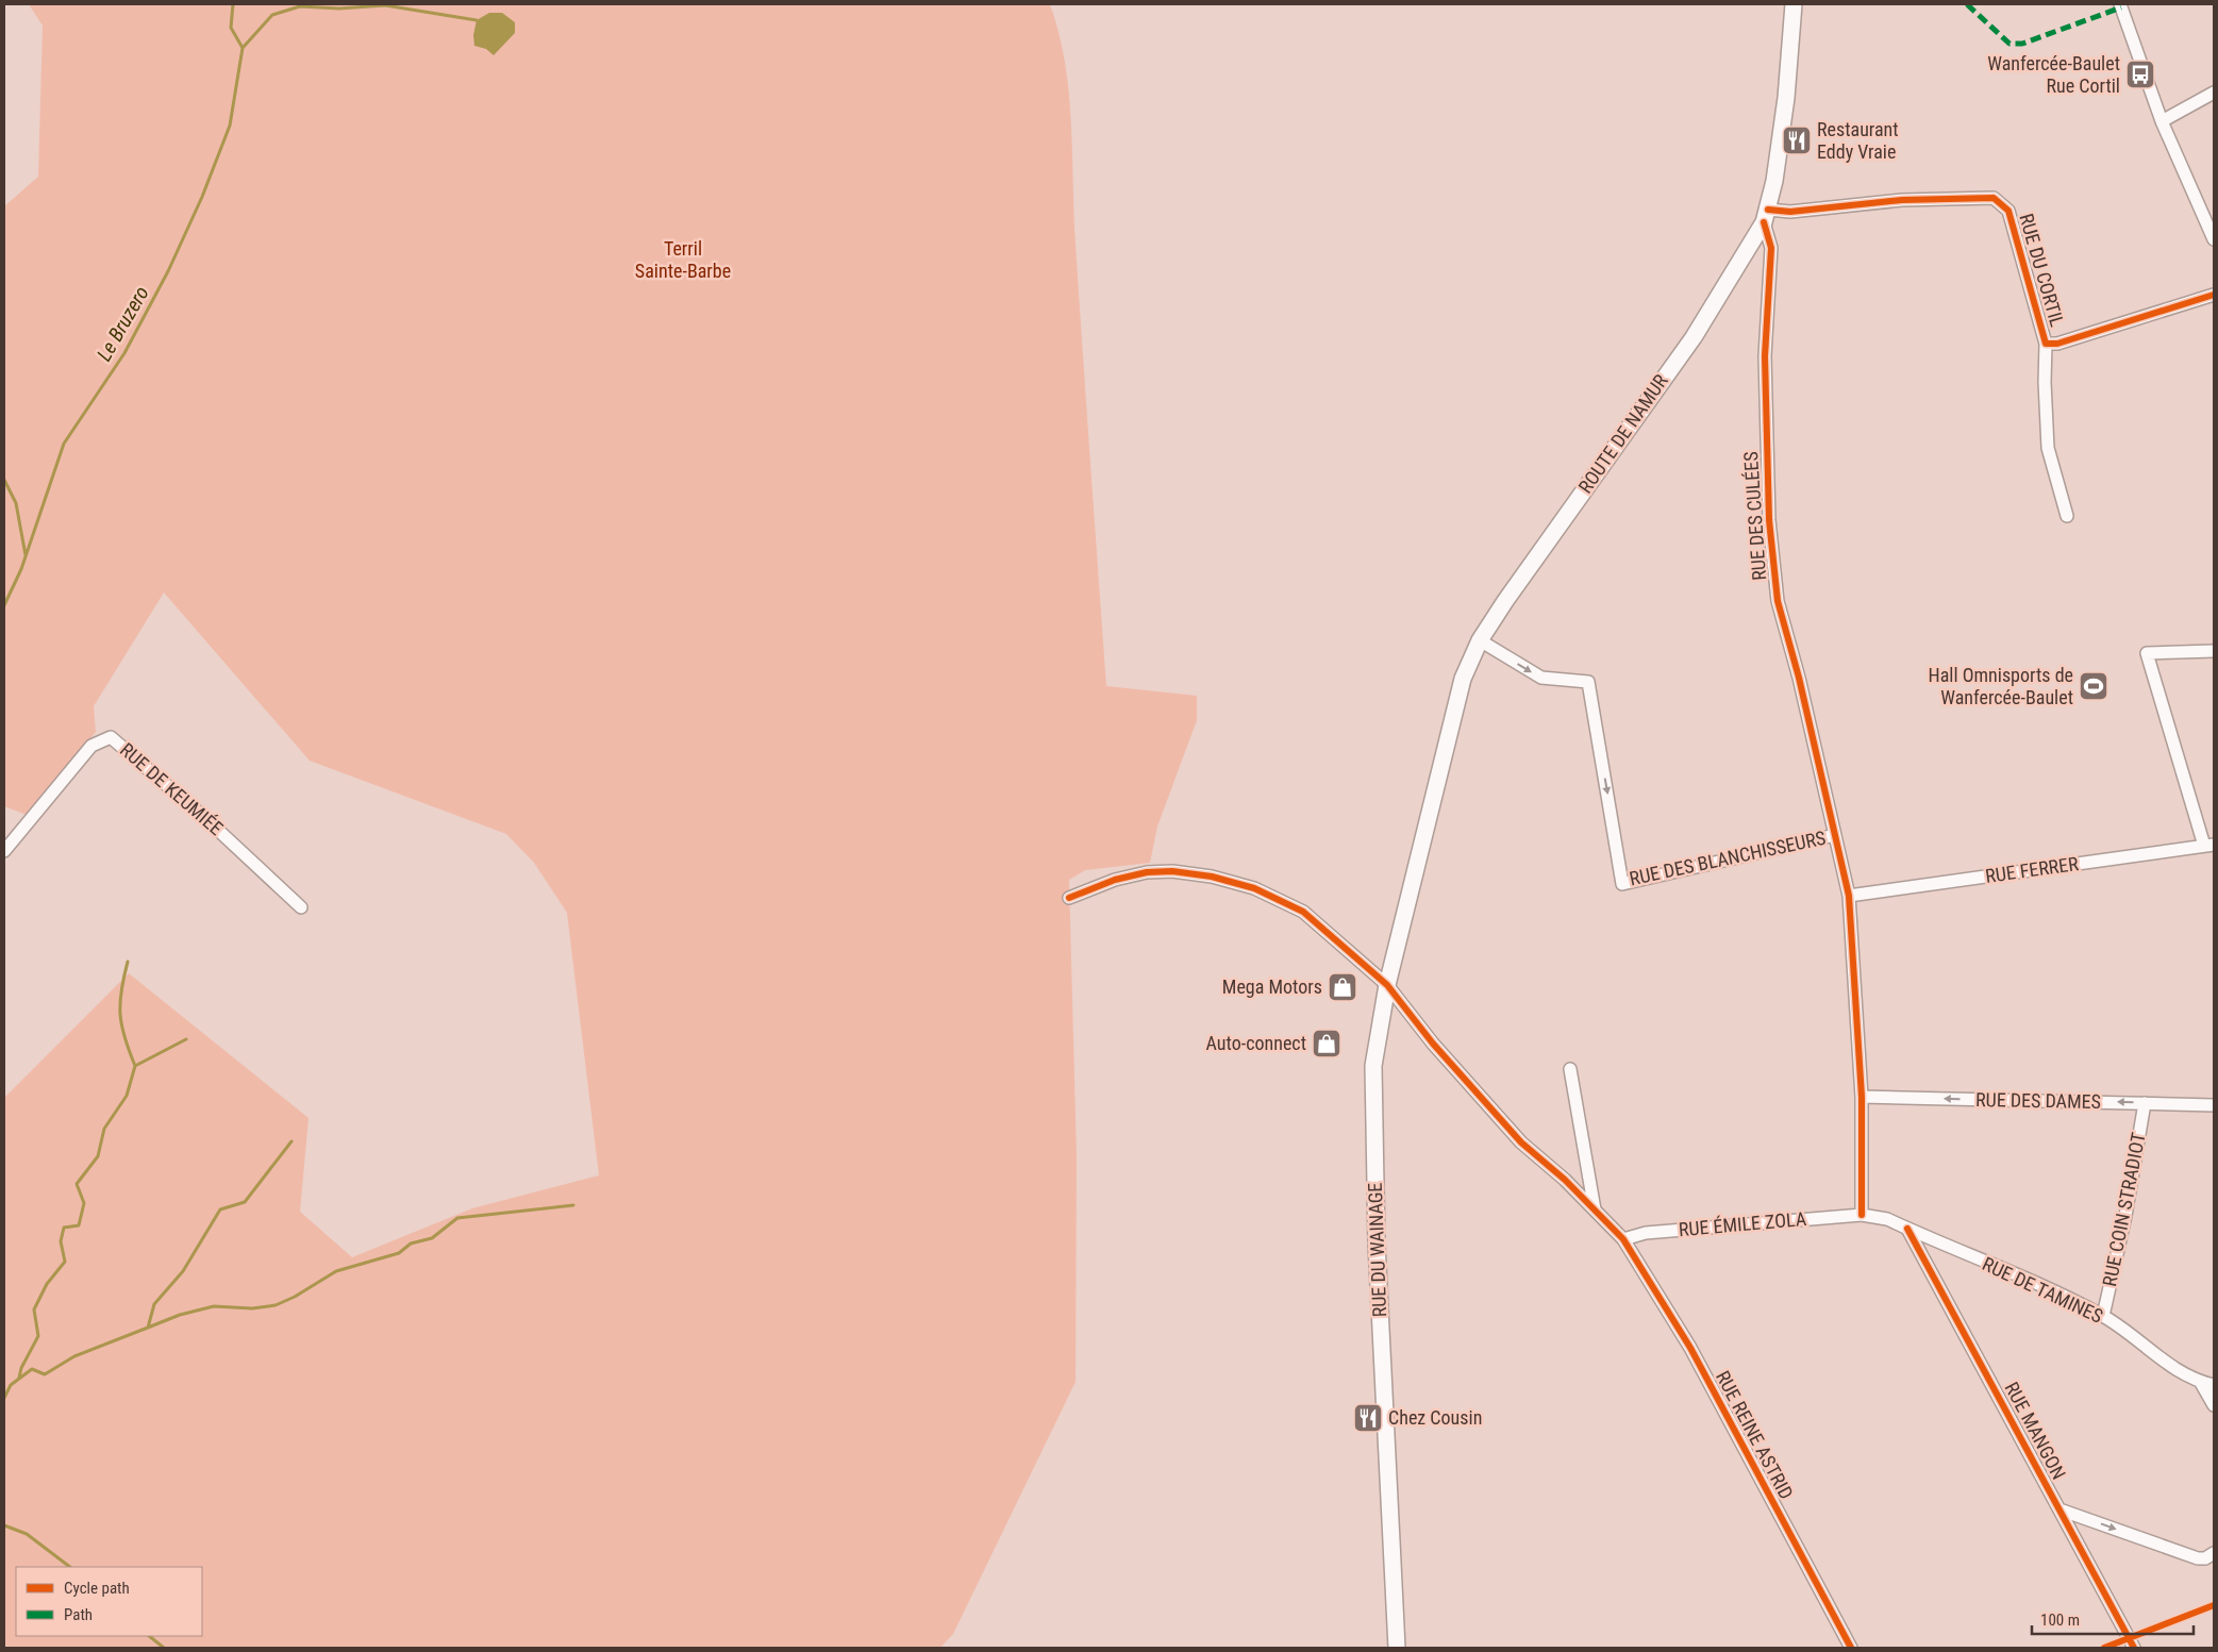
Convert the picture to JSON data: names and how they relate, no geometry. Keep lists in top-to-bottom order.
{
  "streets": {
    "main road": ["ROUTE DE NAMUR", "RUE DU WAINAGE"],
    "street": [
      "RUE DU CORTIL",
      "RUE DES CULÉES",
      "RUE DE KEUMIÉE",
      "RUE DES BLANCHISSEURS",
      "RUE FERRER",
      "RUE DES DAMES",
      "RUE COIN STRADIOT",
      "RUE ÉMILE ZOLA",
      "RUE DE TAMINES",
      "RUE MANGON",
      "RUE REINE ASTRID"
    ]
  },
  "crossings": [
    ["RUE DU CORTIL", "ROUTE DE NAMUR"],
    ["RUE DU CORTIL", "RUE DES CULÉES"],
    ["ROUTE DE NAMUR", "RUE DES CULÉES"],
    ["ROUTE DE NAMUR", "RUE DES BLANCHISSEURS"],
    ["ROUTE DE NAMUR", "RUE DU WAINAGE"],
    ["RUE DES CULÉES", "RUE DES BLANCHISSEURS"],
    ["RUE DES CULÉES", "RUE FERRER"],
    ["RUE DES CULÉES", "RUE DES DAMES"],
    ["RUE DES CULÉES", "RUE ÉMILE ZOLA"],
    ["RUE DES CULÉES", "RUE DE TAMINES"],
    ["RUE DES DAMES", "RUE COIN STRADIOT"],
    ["RUE COIN STRADIOT", "RUE DE TAMINES"],
    ["RUE ÉMILE ZOLA", "RUE DE TAMINES"],
    ["RUE ÉMILE ZOLA", "RUE REINE ASTRID"],
    ["RUE DU WAINAGE", "RUE REINE ASTRID"],
    ["RUE DE TAMINES", "RUE MANGON"]
  ],
  "one_way": ["RUE DES DAMES"],
  "water": ["Le Bruzero"],
  "parks": ["Terril Sainte-Barbe"],
  "places": {
    "bus stop": ["Wanfercée-Baulet Rue Cortil"],
    "restaurant": ["Restaurant Eddy Vraie", "Chez Cousin"],
    "sports": ["Hall Omnisports de Wanfercée-Baulet"],
    "shop": ["Mega Motors", "Auto-connect"]
  },
  "legend": ["Cycle path", "Path"],
  "scale_bar": "100 m"
}
